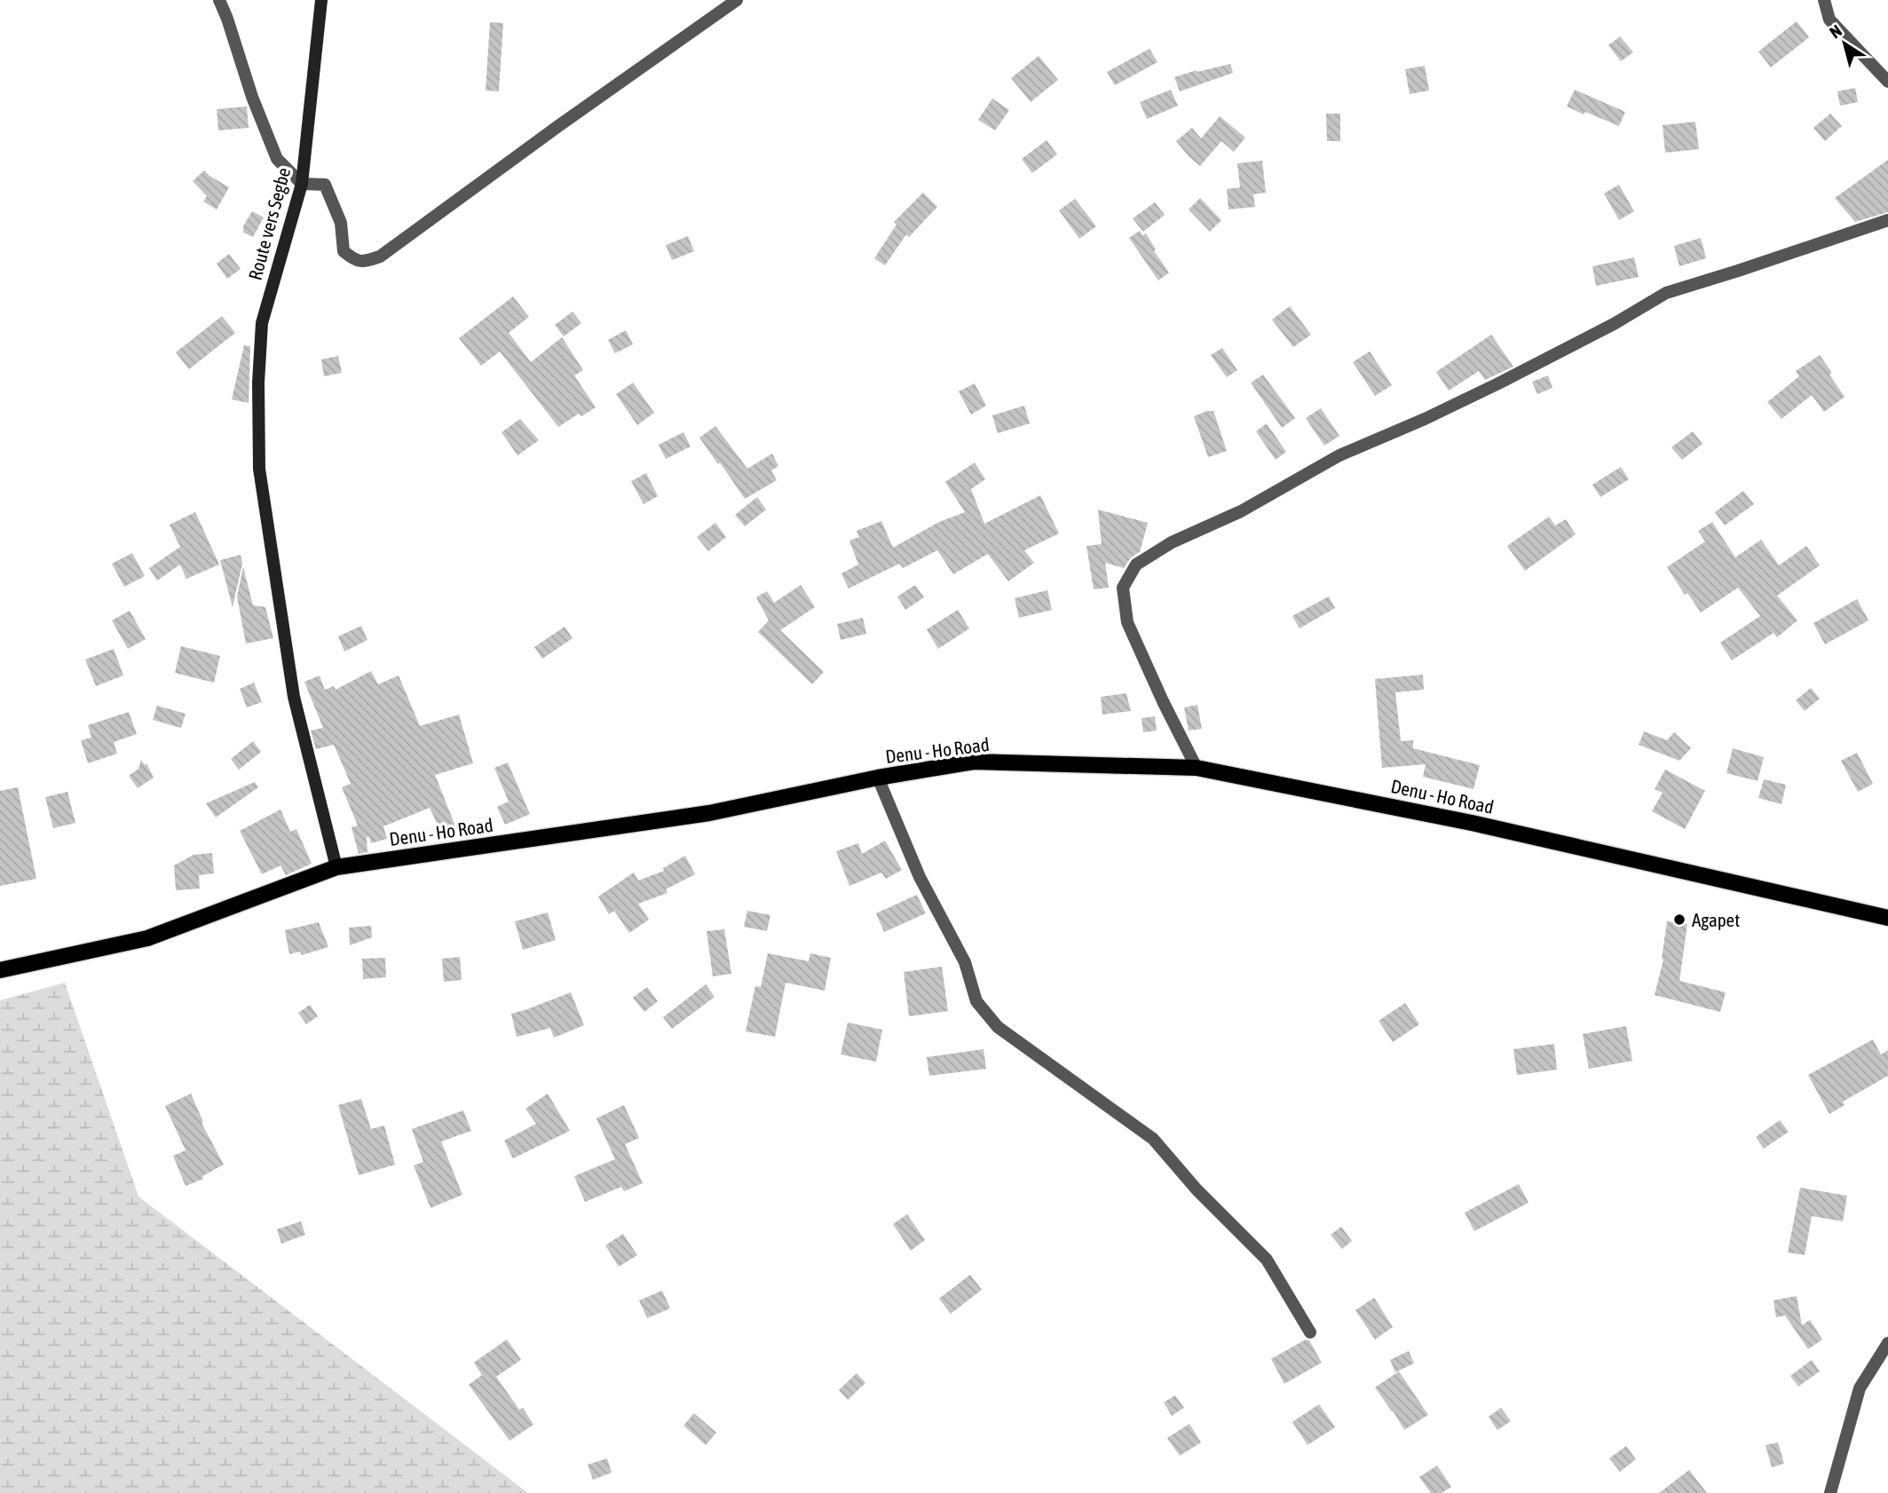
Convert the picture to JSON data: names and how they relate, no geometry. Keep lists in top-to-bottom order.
{
  "streets": {
    "main road": ["Route vers Segbe", "Denu - Ho Road"]
  },
  "crossings": [
    ["Route vers Segbe", "Denu - Ho Road"]
  ],
  "places": ["Agapet"],
  "north": "top left"
}
